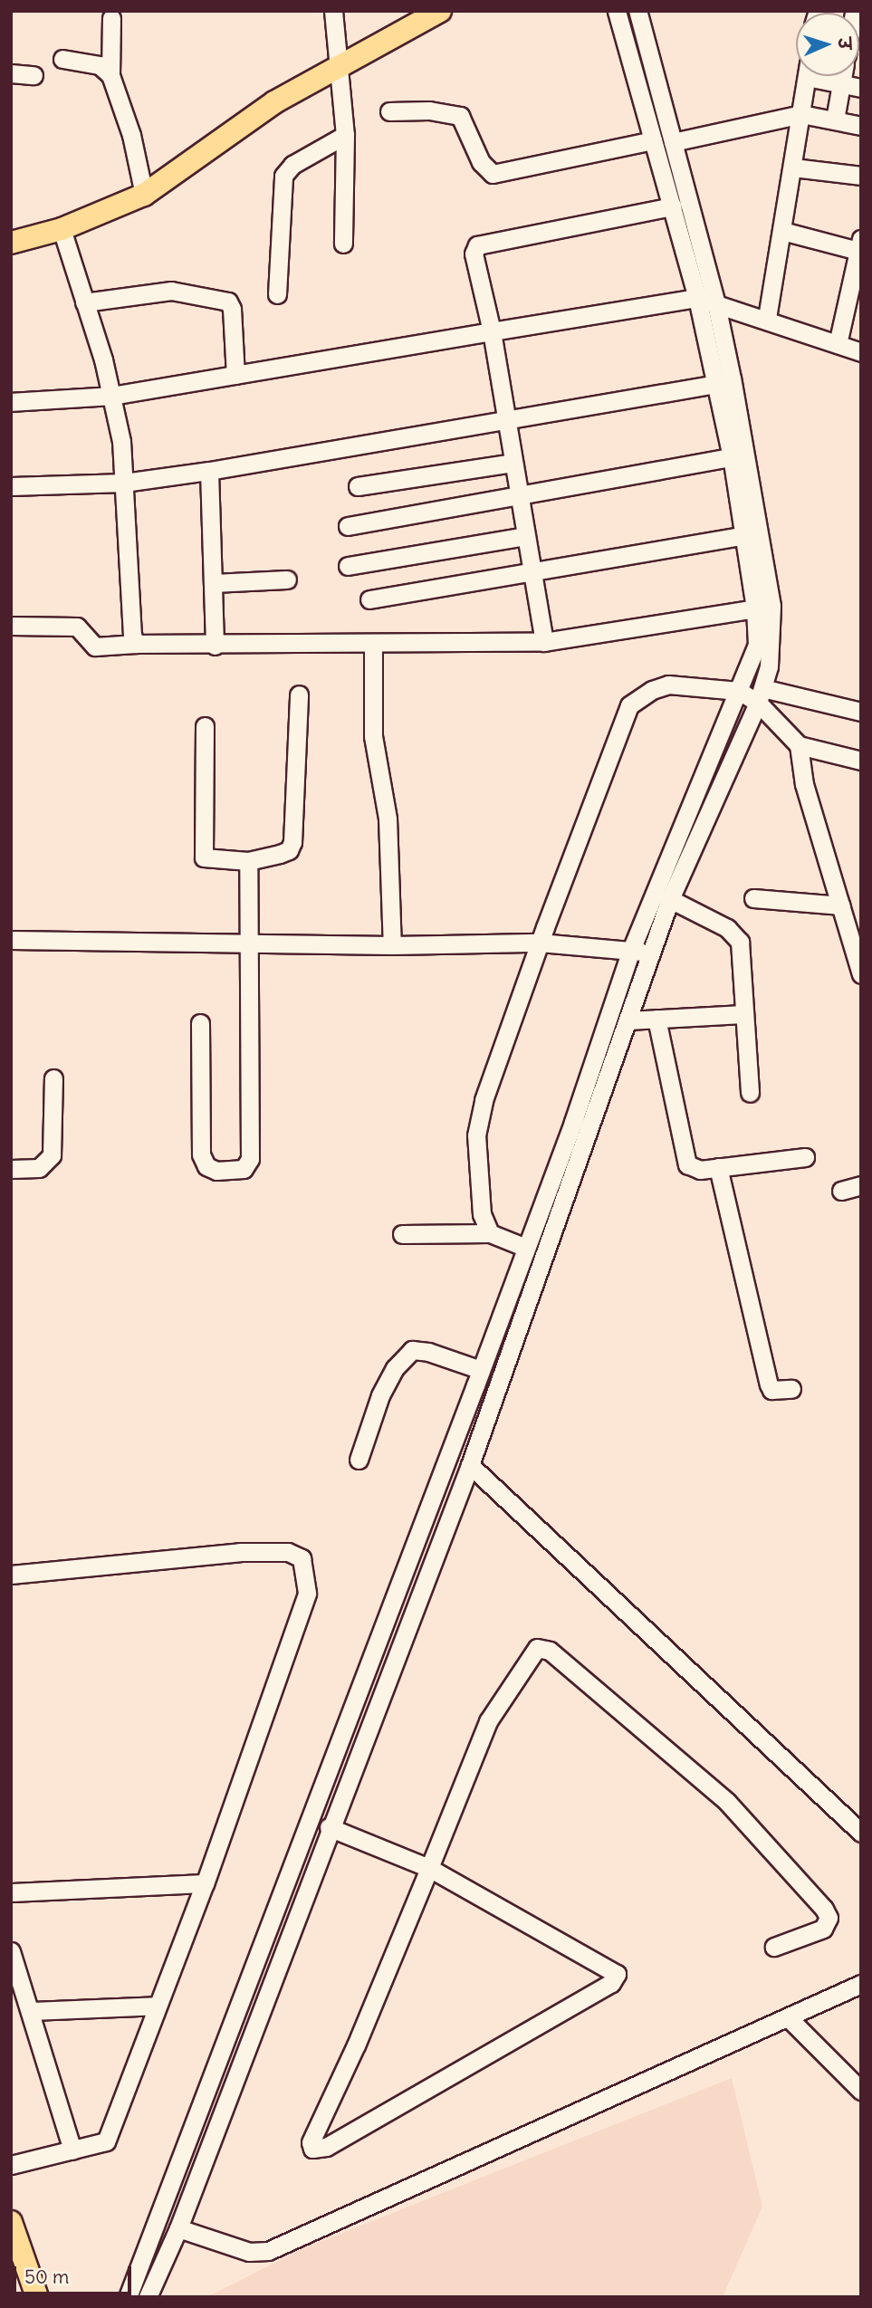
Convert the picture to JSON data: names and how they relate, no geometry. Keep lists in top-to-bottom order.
{
  "scale_bar": "50 m",
  "north": "right"
}
